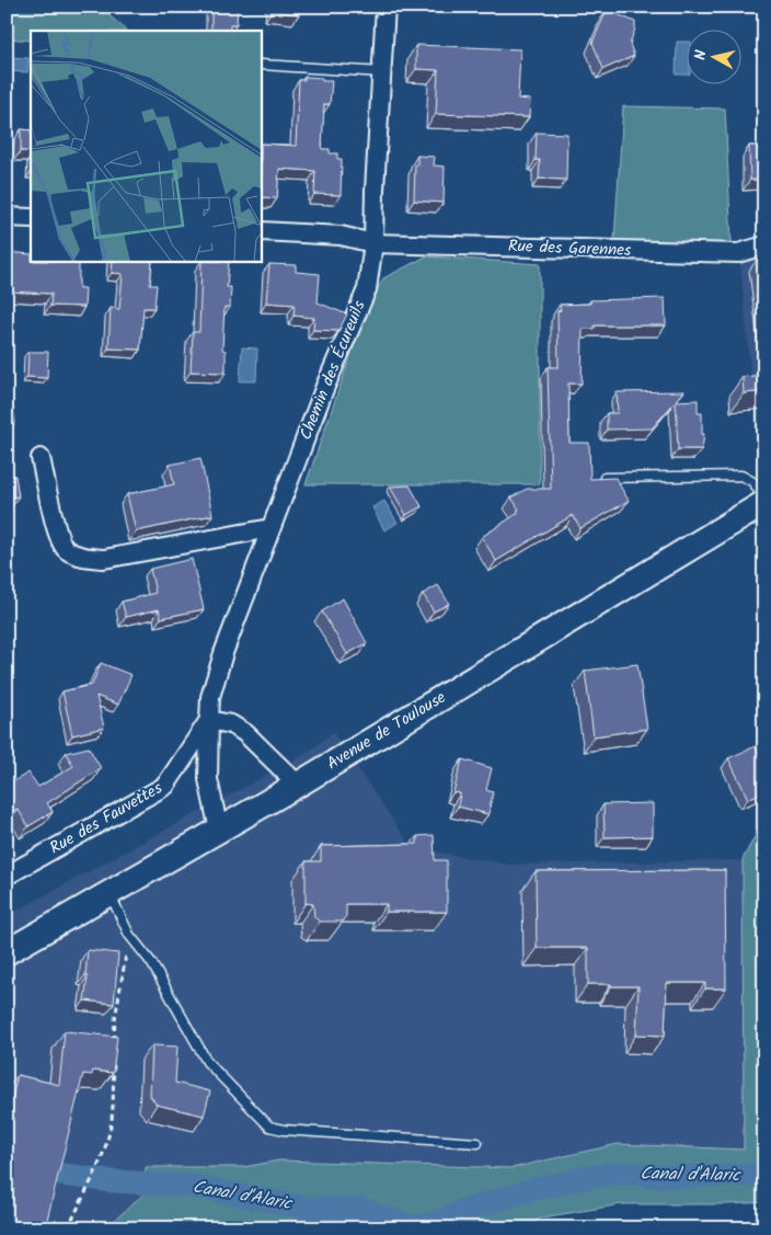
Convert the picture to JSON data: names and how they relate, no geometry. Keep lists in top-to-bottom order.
{
  "streets": {
    "main road": ["Avenue de Toulouse"],
    "street": ["Rue des Garennes", "Chemin des Écureuils", "Rue des Fauvettes"]
  },
  "crossings": [
    ["Rue des Garennes", "Chemin des Écureuils"],
    ["Chemin des Écureuils", "Avenue de Toulouse"],
    ["Chemin des Écureuils", "Rue des Fauvettes"]
  ],
  "water": ["Canal d'Alaric"],
  "north": "left"
}
